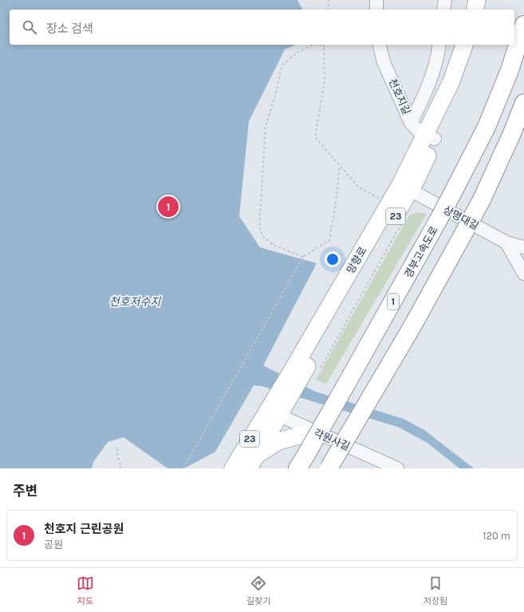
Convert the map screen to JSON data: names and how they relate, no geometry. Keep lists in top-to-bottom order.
{
  "streets": {
    "highway": ["경부고속도로", "1"],
    "main road": ["23", "망향로"],
    "street": ["천호지길", "상명대길", "각원사길"]
  },
  "crossings": [
    ["천호지길", "망향로"],
    ["상명대길", "망향로"],
    ["망향로", "각원사길"]
  ],
  "water": ["천호저수지"],
  "page": {
    "search": "장소 검색",
    "pins": "1",
    "heading": "주변",
    "list": [
      {
        "mark": "1",
        "name": "천호지 근린공원",
        "note": "공원",
        "value": "120 m"
      }
    ],
    "nav": ["지도", "길찾기", "저장됨"]
  }
}
